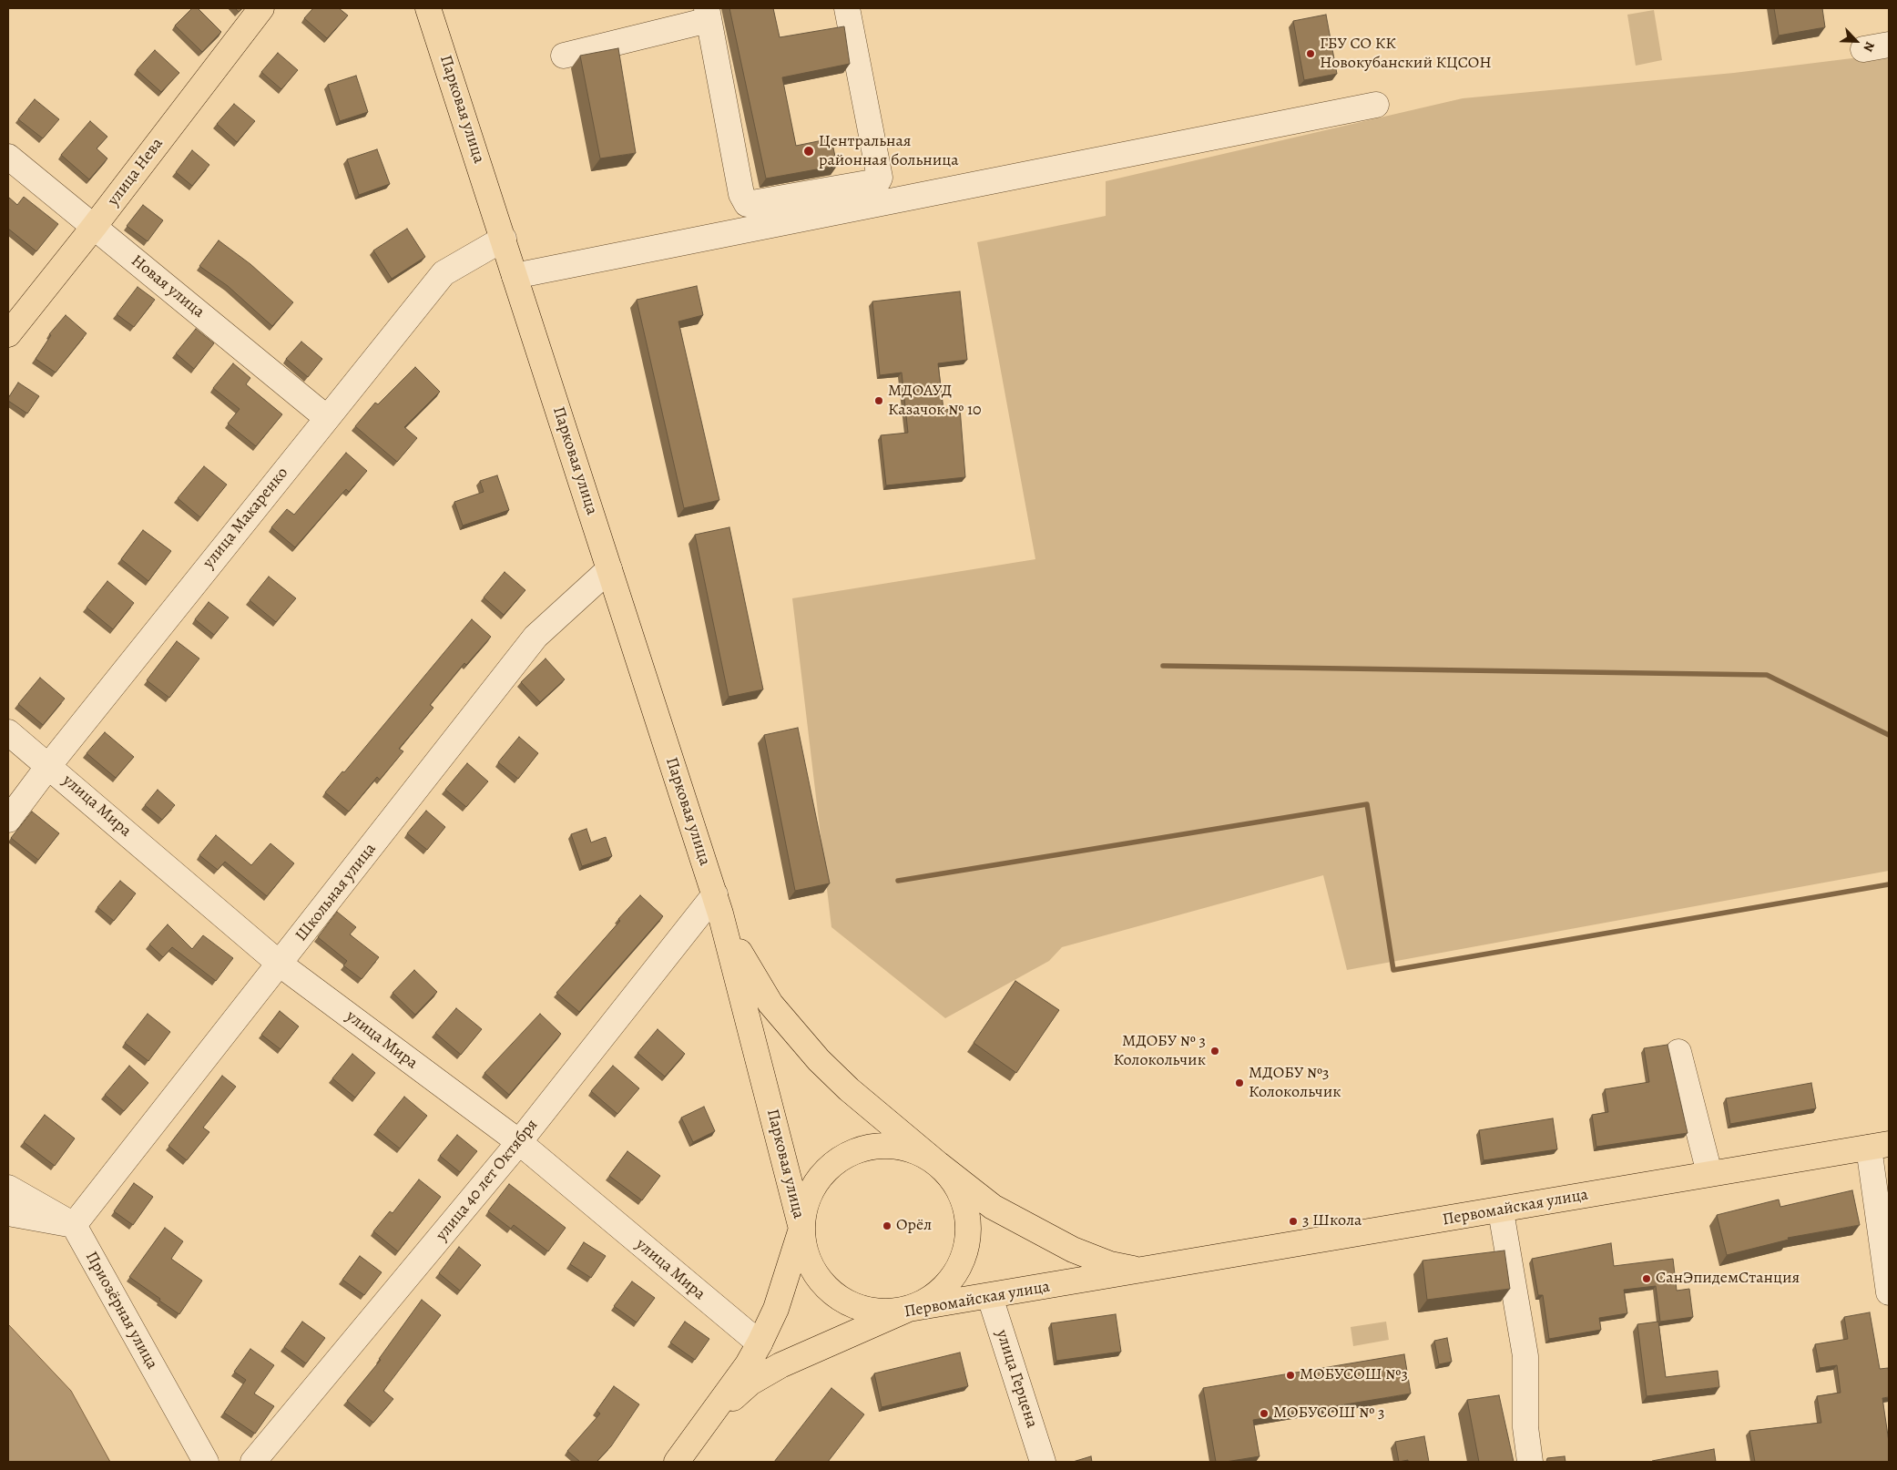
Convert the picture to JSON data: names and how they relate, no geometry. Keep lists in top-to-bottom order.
{
  "streets": {
    "main road": ["Парковая улица", "улица Нева", "Первомайская улица"],
    "street": [
      "Новая улица",
      "улица Макаренко",
      "улица Мира",
      "Школьная улица",
      "улица 40 лет Октября",
      "Приозёрная улица",
      "улица Герцена"
    ]
  },
  "crossings": [
    ["Парковая улица", "улица Макаренко"],
    ["Парковая улица", "Школьная улица"],
    ["Парковая улица", "улица 40 лет Октября"],
    ["Парковая улица", "Первомайская улица"],
    ["улица Нева", "Новая улица"],
    ["Новая улица", "улица Макаренко"],
    ["улица Макаренко", "улица Мира"],
    ["улица Мира", "Школьная улица"],
    ["улица Мира", "улица 40 лет Октября"],
    ["улица Мира", "Первомайская улица"],
    ["Школьная улица", "Приозёрная улица"],
    ["Первомайская улица", "улица Герцена"]
  ],
  "places": [
    "ГБУ СО КК Новокубанский КЦСОН",
    "Центральная районная больница",
    "МДОАУД Казачок № 10",
    "МДОБУ № 3 Колокольчик",
    "МДОБУ №3 Колокольчик",
    "3 Школа",
    "Орёл",
    "СанЭпидемСтанция",
    "МОБУСОШ №3",
    "МОБУСОШ № 3"
  ],
  "north": "bottom right"
}
